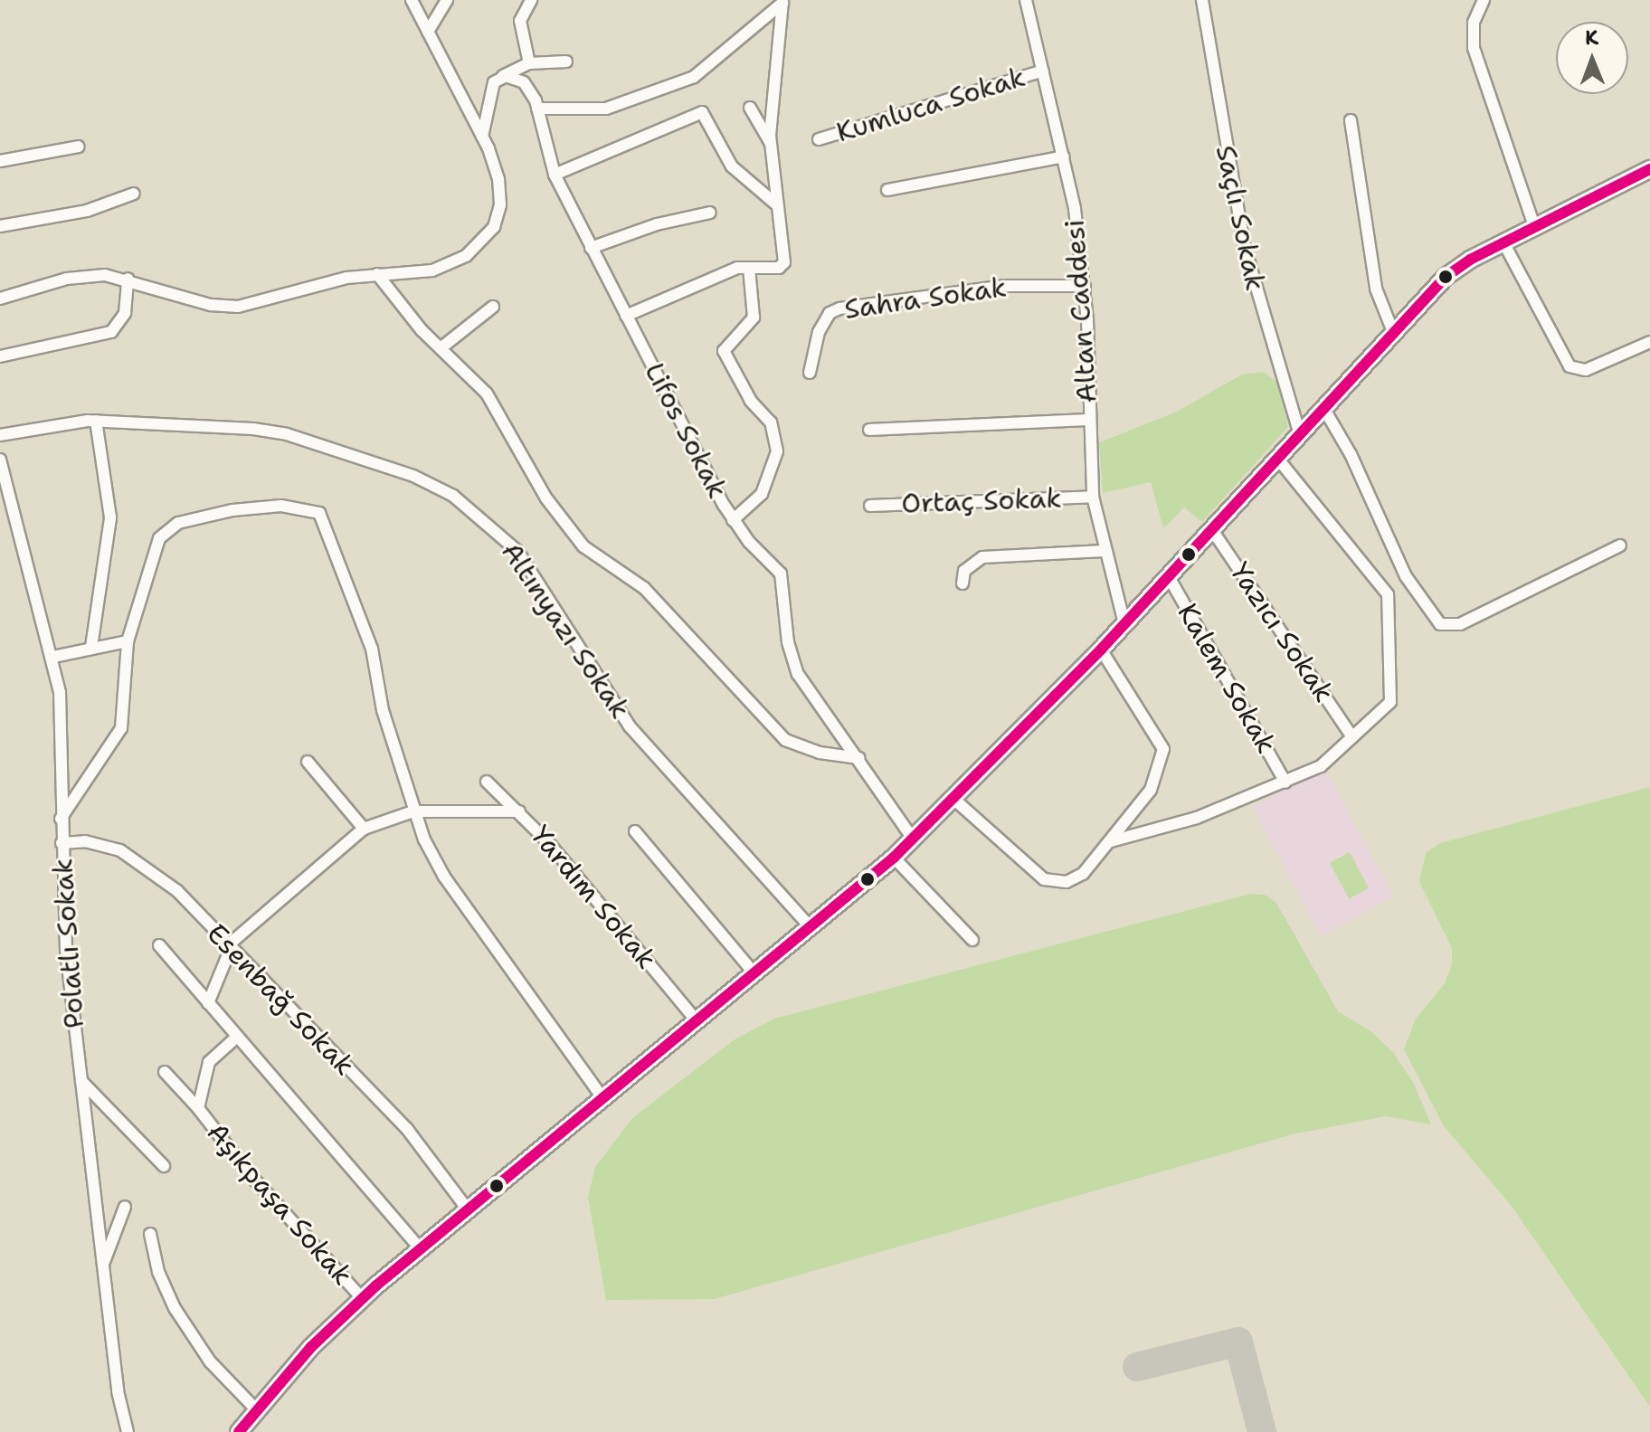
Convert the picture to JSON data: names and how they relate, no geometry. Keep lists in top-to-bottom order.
{
  "streets": {
    "street": [
      "Kumluca Sokak",
      "Saçlı Sokak",
      "Sahra Sokak",
      "Altan Caddesi",
      "Lifos Sokak",
      "Ortaç Sokak",
      "Altınyazı Sokak",
      "Yazıcı Sokak",
      "Kalem Sokak",
      "Yardım Sokak",
      "Polatlı Sokak",
      "Esenbağ Sokak",
      "Aşıkpaşa Sokak"
    ]
  },
  "crossings": [
    ["Kumluca Sokak", "Altan Caddesi"],
    ["Sahra Sokak", "Altan Caddesi"],
    ["Altan Caddesi", "Ortaç Sokak"],
    ["Polatlı Sokak", "Esenbağ Sokak"]
  ],
  "north": "top"
}
